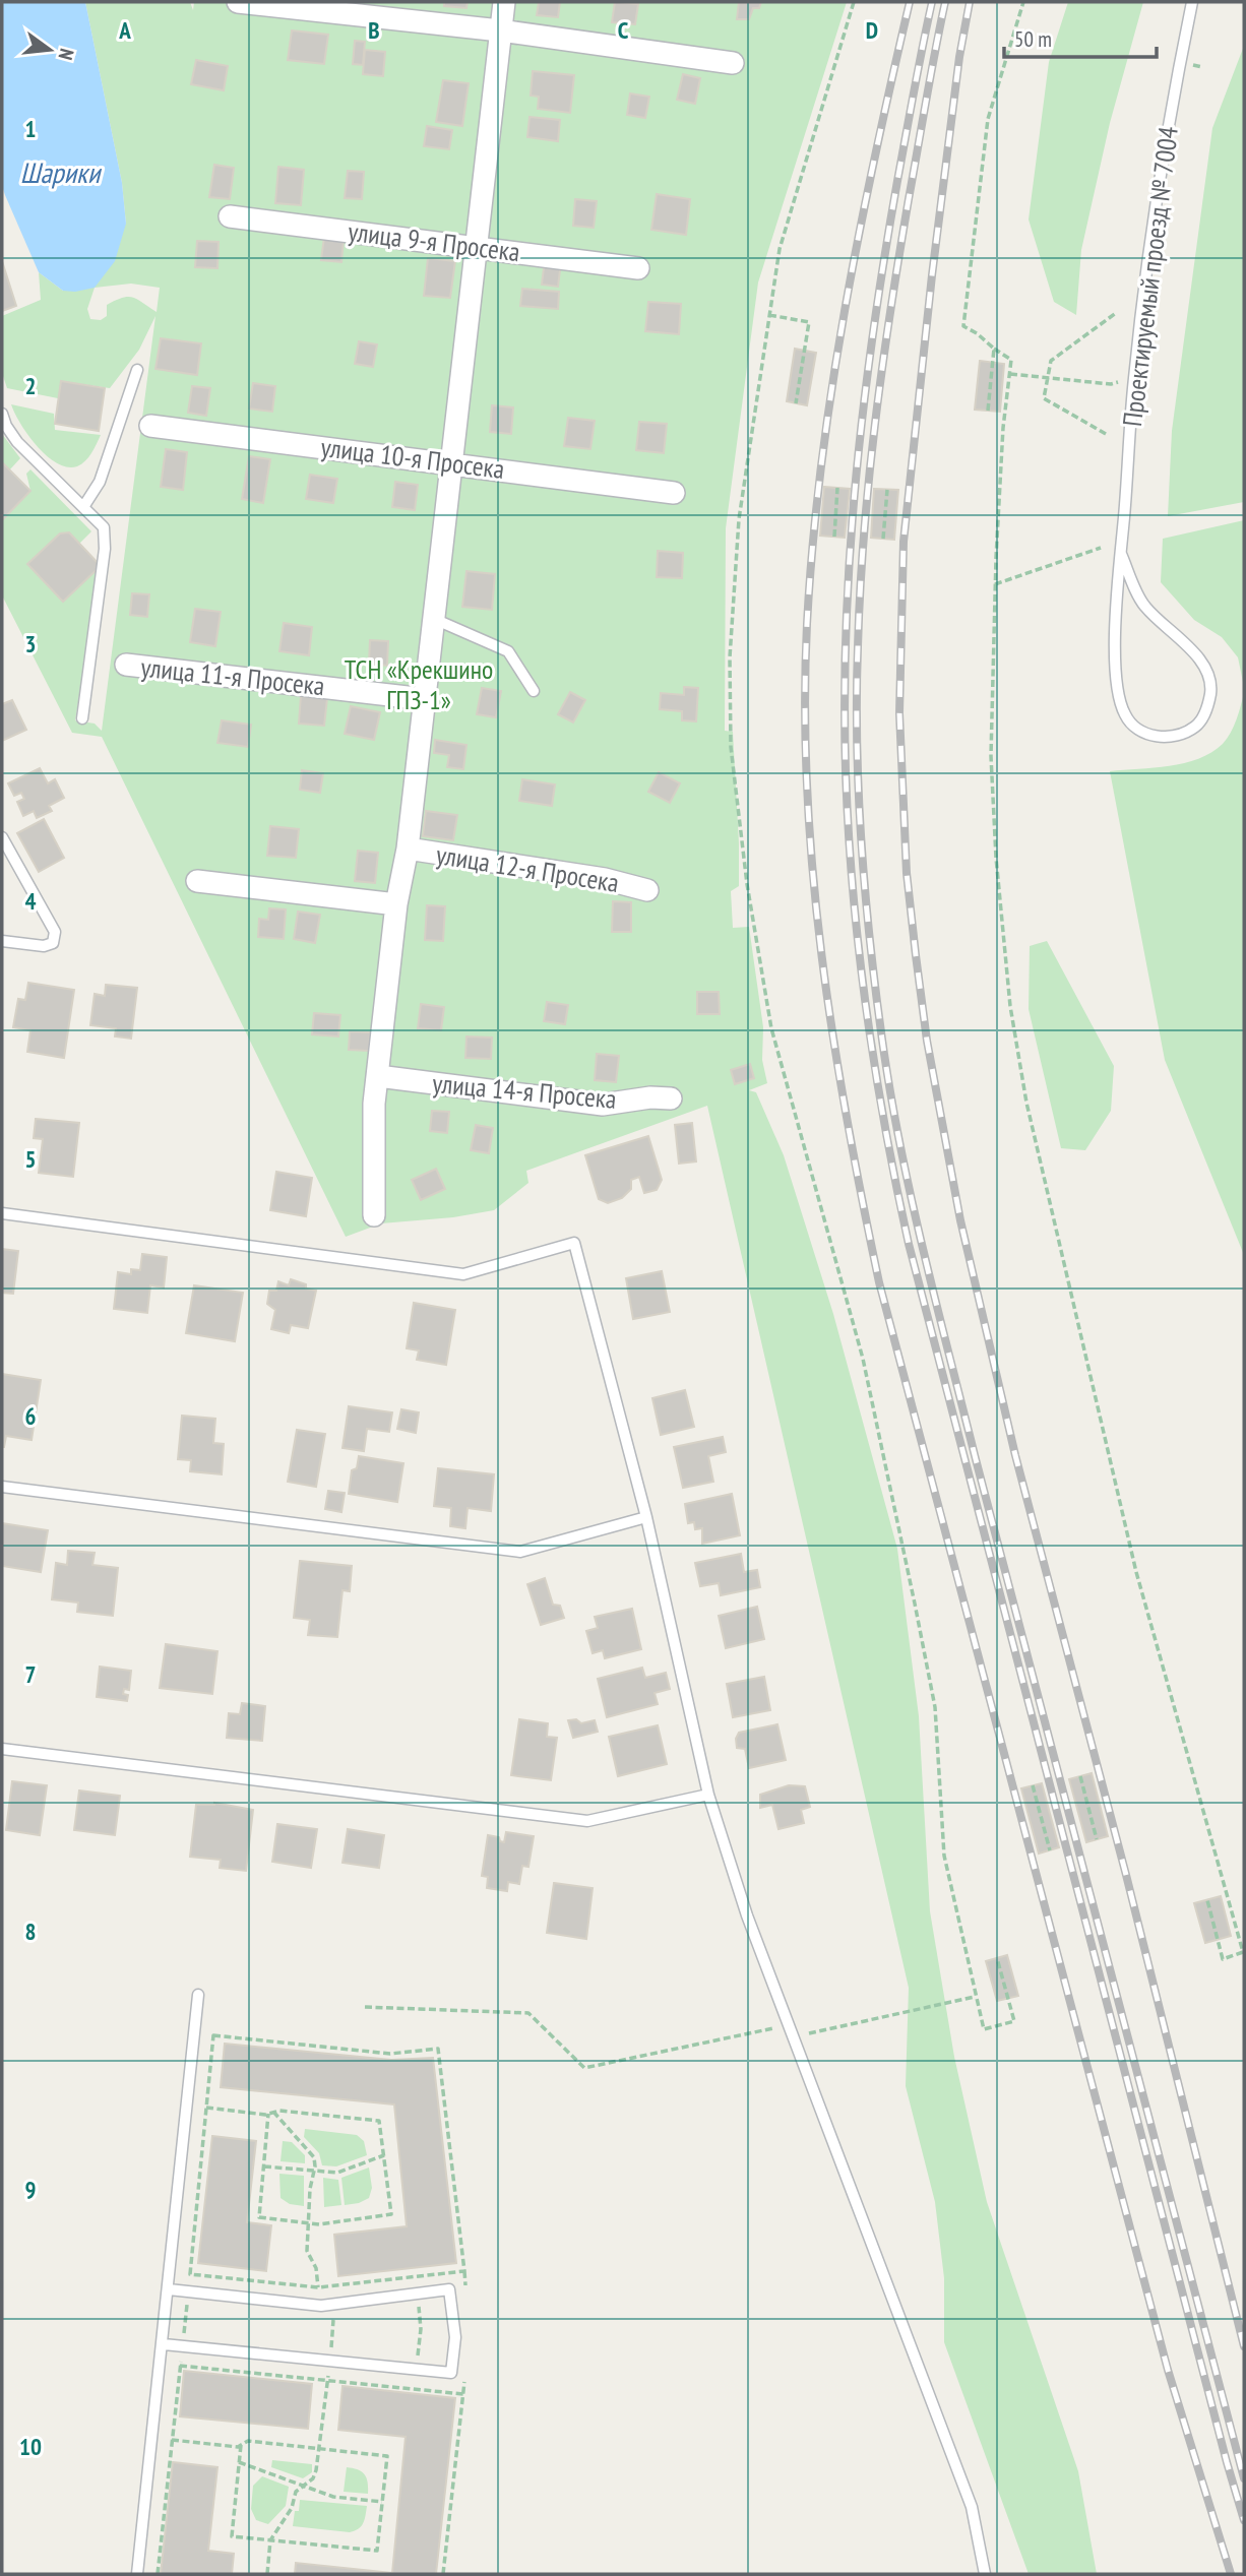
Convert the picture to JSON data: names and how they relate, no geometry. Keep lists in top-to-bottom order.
{
  "streets": {
    "street": [
      "улица 9-я Просека",
      "улица 10-я Просека",
      "улица 11-я Просека",
      "улица 12-я Просека",
      "улица 14-я Просека"
    ],
    "lane": ["Проектируемый проезд № 7004"]
  },
  "water": ["Шарики"],
  "parks": ["ТСН «Крекшино ГПЗ-1»"],
  "scale_bar": "50 m",
  "north": "right",
  "grid": {
    "columns": [
      "A",
      "B",
      "C",
      "D"
    ],
    "rows": [
      "1",
      "2",
      "3",
      "4",
      "5",
      "6",
      "7",
      "8",
      "9",
      "10"
    ]
  }
}
